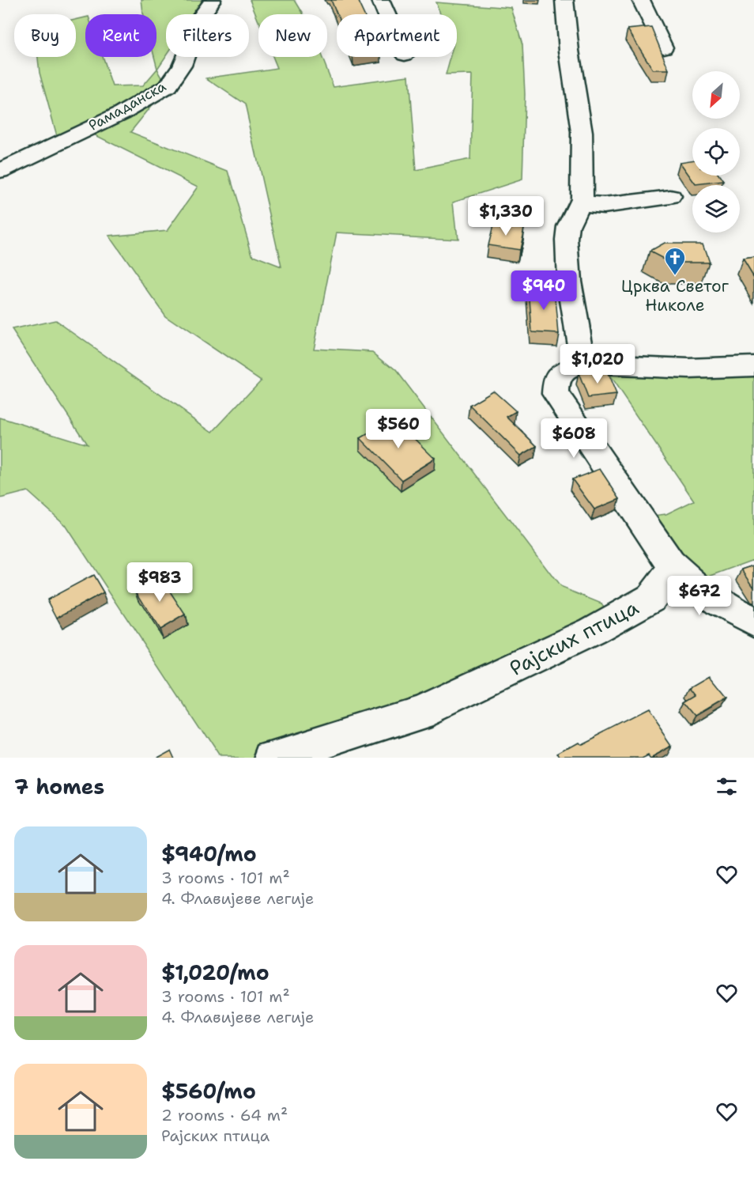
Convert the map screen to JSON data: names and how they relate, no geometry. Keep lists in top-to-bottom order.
{
  "streets": {
    "street": ["Рамаданска", "Рајских птица"]
  },
  "places": {
    "church": ["Црква Светог Николе"]
  },
  "north": "bottom left",
  "page": {
    "chip": [
      "Buy",
      "Rent",
      "Filters",
      "New",
      "Apartment"
    ],
    "price": [
      "$1,330",
      "$940",
      "$1,020",
      "$560",
      "$608",
      "$983",
      "$672"
    ],
    "heading": "7 homes",
    "list": [
      {
        "name": "$940/mo",
        "note": "3 rooms · 101 m² · 4. Флавијеве легије"
      },
      {
        "name": "$1,020/mo",
        "note": "3 rooms · 101 m² · 4. Флавијеве легије"
      },
      {
        "name": "$560/mo",
        "note": "2 rooms · 64 m² · Рајских птица"
      }
    ]
  }
}
